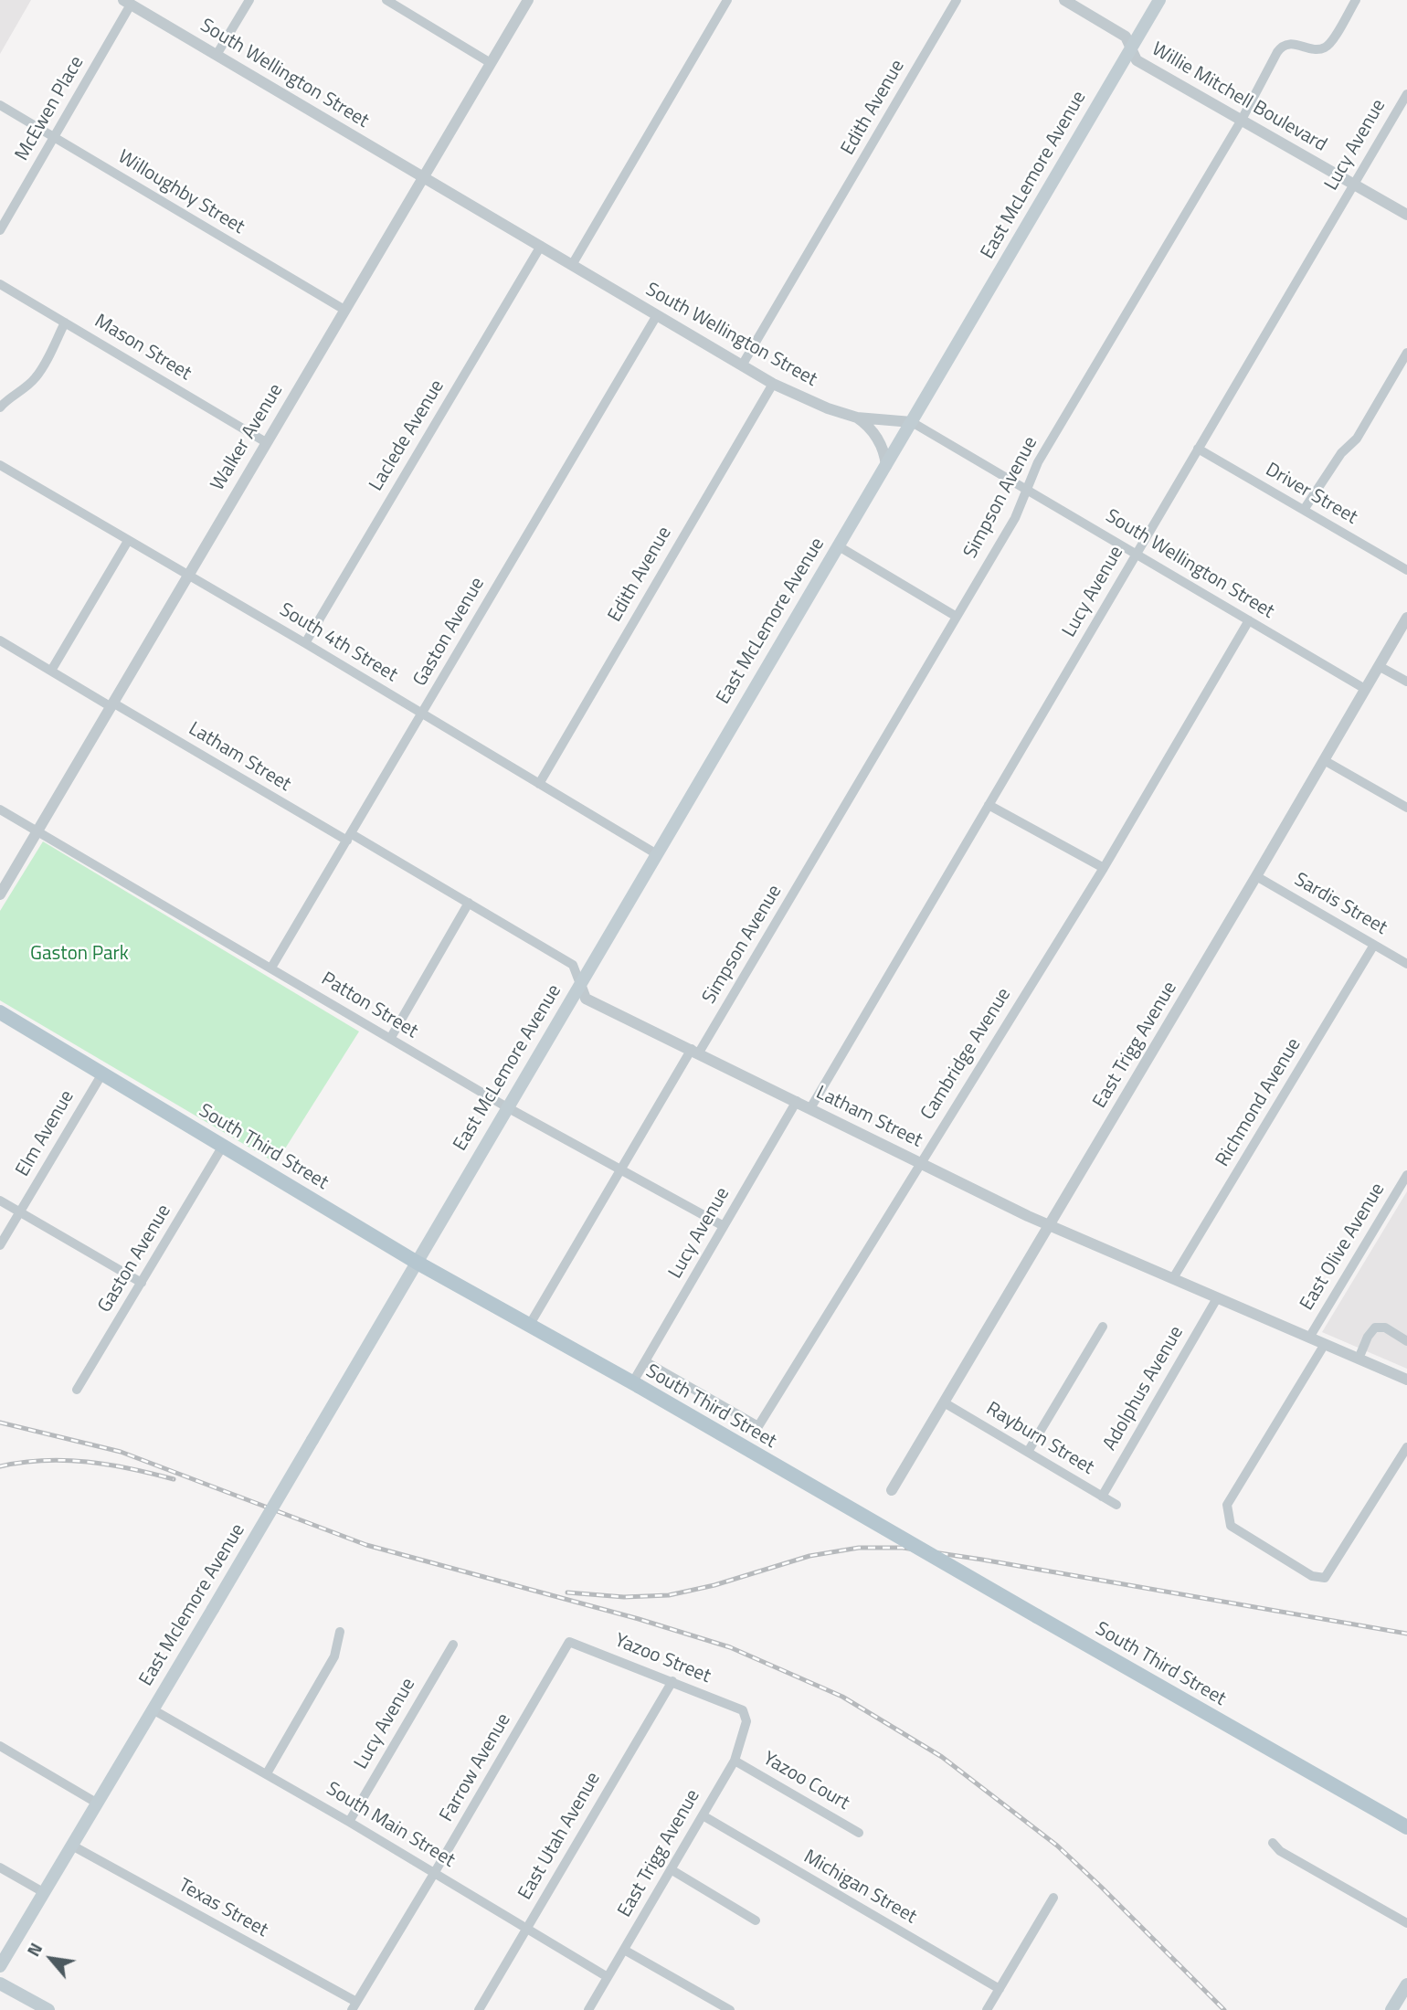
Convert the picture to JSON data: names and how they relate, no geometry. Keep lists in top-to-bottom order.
{
  "streets": {
    "main road": ["East McLemore Avenue", "South Third Street", "East Mclemore Avenue"],
    "street": [
      "South Wellington Street",
      "Willie Mitchell Boulevard",
      "Edith Avenue",
      "McEwen Place",
      "Lucy Avenue",
      "Willoughby Street",
      "Mason Street",
      "Laclede Avenue",
      "Walker Avenue",
      "Driver Street",
      "Simpson Avenue",
      "Gaston Avenue",
      "South 4th Street",
      "Latham Street",
      "Sardis Street",
      "Patton Street",
      "East Trigg Avenue",
      "Cambridge Avenue",
      "Richmond Avenue",
      "Elm Avenue",
      "East Olive Avenue",
      "Adolphus Avenue",
      "Rayburn Street",
      "Yazoo Street",
      "Farrow Avenue",
      "Yazoo Court",
      "South Main Street",
      "East Utah Avenue",
      "Michigan Street",
      "Texas Street"
    ]
  },
  "crossings": [
    ["South Wellington Street", "Edith Avenue"],
    ["South Wellington Street", "McEwen Place"],
    ["South Wellington Street", "Lucy Avenue"],
    ["South Wellington Street", "East McLemore Avenue"],
    ["South Wellington Street", "Laclede Avenue"],
    ["South Wellington Street", "Walker Avenue"],
    ["South Wellington Street", "Simpson Avenue"],
    ["South Wellington Street", "Gaston Avenue"],
    ["South Wellington Street", "East Trigg Avenue"],
    ["South Wellington Street", "Cambridge Avenue"],
    ["Willie Mitchell Boulevard", "Lucy Avenue"],
    ["Willie Mitchell Boulevard", "East McLemore Avenue"],
    ["Willie Mitchell Boulevard", "Simpson Avenue"],
    ["Edith Avenue", "South 4th Street"],
    ["McEwen Place", "Willoughby Street"],
    ["Lucy Avenue", "Driver Street"],
    ["Lucy Avenue", "Latham Street"],
    ["Lucy Avenue", "Patton Street"],
    ["Lucy Avenue", "Cambridge Avenue"],
    ["Lucy Avenue", "South Third Street"],
    ["Lucy Avenue", "South Main Street"],
    ["East McLemore Avenue", "South 4th Street"],
    ["East McLemore Avenue", "Latham Street"],
    ["East McLemore Avenue", "Patton Street"],
    ["East McLemore Avenue", "South Third Street"],
    ["East McLemore Avenue", "East Mclemore Avenue"],
    ["Willoughby Street", "Walker Avenue"],
    ["Mason Street", "Walker Avenue"],
    ["Laclede Avenue", "South 4th Street"],
    ["Walker Avenue", "South 4th Street"],
    ["Walker Avenue", "Latham Street"],
    ["Walker Avenue", "Patton Street"],
    ["Simpson Avenue", "Latham Street"],
    ["Simpson Avenue", "Patton Street"],
    ["Simpson Avenue", "South Third Street"],
    ["Gaston Avenue", "South 4th Street"],
    ["Gaston Avenue", "Latham Street"],
    ["Gaston Avenue", "Patton Street"],
    ["Gaston Avenue", "South Third Street"],
    ["Latham Street", "East Trigg Avenue"],
    ["Latham Street", "Cambridge Avenue"],
    ["Latham Street", "Richmond Avenue"],
    ["Latham Street", "East Olive Avenue"],
    ["Latham Street", "Adolphus Avenue"],
    ["Sardis Street", "East Trigg Avenue"],
    ["Sardis Street", "Richmond Avenue"],
    ["East Trigg Avenue", "Rayburn Street"],
    ["East Trigg Avenue", "Yazoo Street"],
    ["East Trigg Avenue", "Yazoo Court"],
    ["East Trigg Avenue", "South Main Street"],
    ["East Trigg Avenue", "Michigan Street"],
    ["Elm Avenue", "South Third Street"],
    ["South Third Street", "East Mclemore Avenue"],
    ["Adolphus Avenue", "Rayburn Street"],
    ["East Mclemore Avenue", "South Main Street"],
    ["East Mclemore Avenue", "Texas Street"],
    ["Yazoo Street", "Farrow Avenue"],
    ["Yazoo Street", "East Utah Avenue"],
    ["Farrow Avenue", "South Main Street"],
    ["Farrow Avenue", "Texas Street"],
    ["South Main Street", "East Utah Avenue"]
  ],
  "parks": ["Gaston Park"],
  "north": "top left"
}
